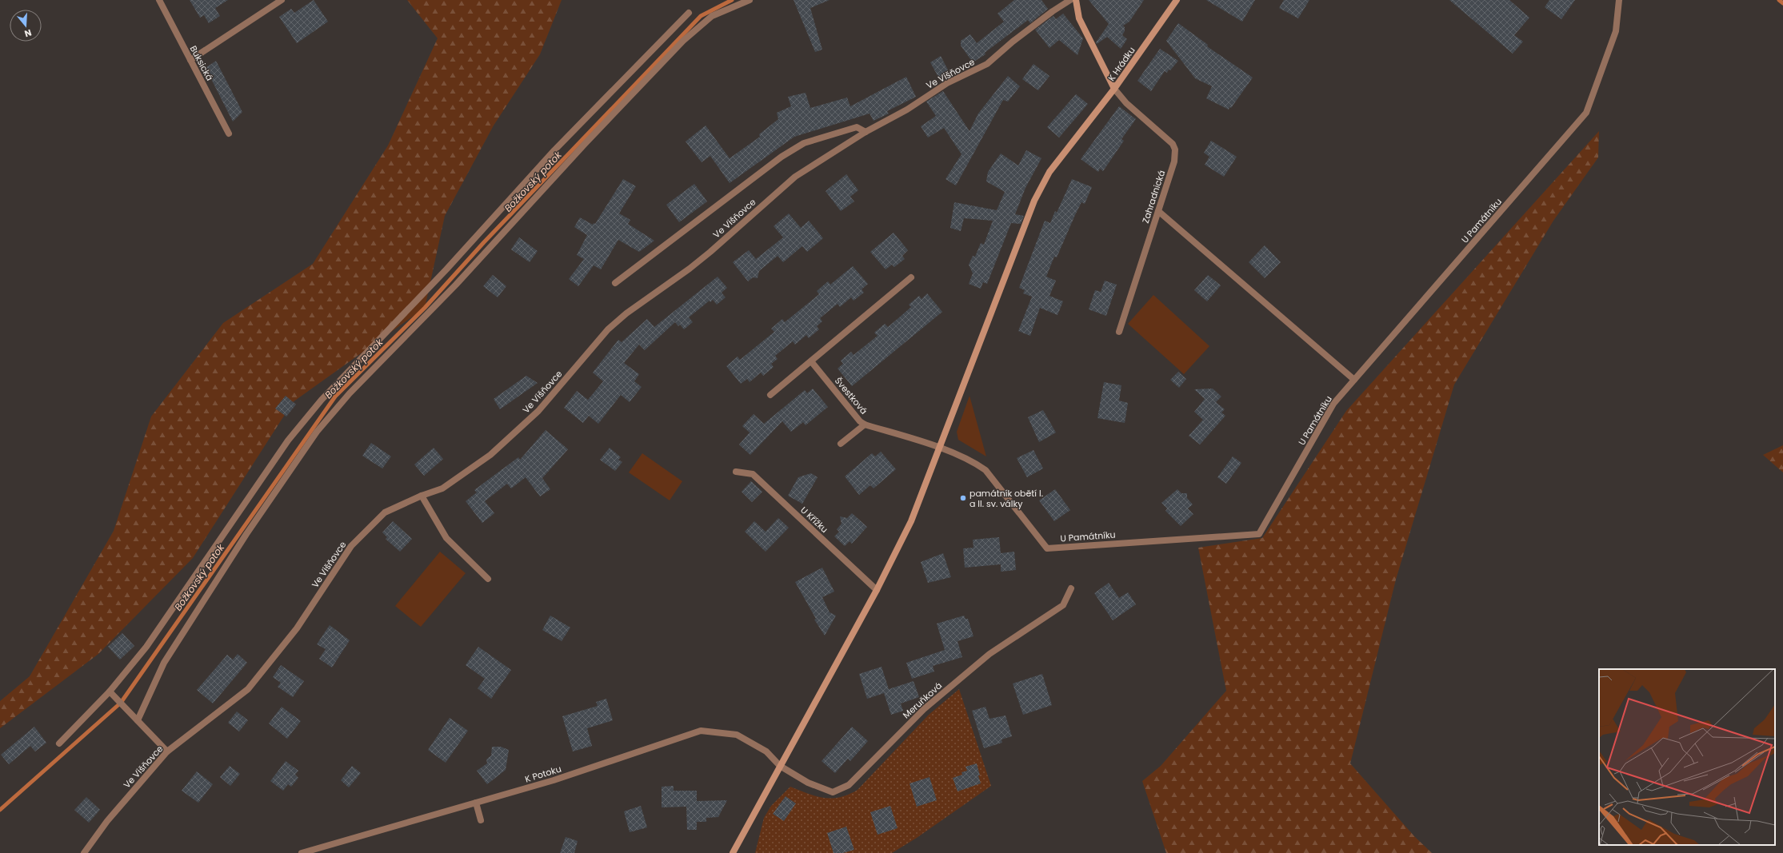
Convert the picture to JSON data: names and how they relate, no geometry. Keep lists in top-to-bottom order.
{
  "streets": {
    "street": [
      "Buksická",
      "K Hrádku",
      "Ve Višňovce",
      "Zahradnická",
      "U Památníku",
      "Švestková",
      "U Křížku",
      "Meruňková",
      "K Potoku"
    ]
  },
  "crossings": [
    ["K Hrádku", "Zahradnická"],
    ["U Památníku", "Švestková"],
    ["Meruňková", "K Potoku"]
  ],
  "water": ["Božkovský potok"],
  "places": ["památník obětí I. a II. sv. války"],
  "north": "bottom"
}
